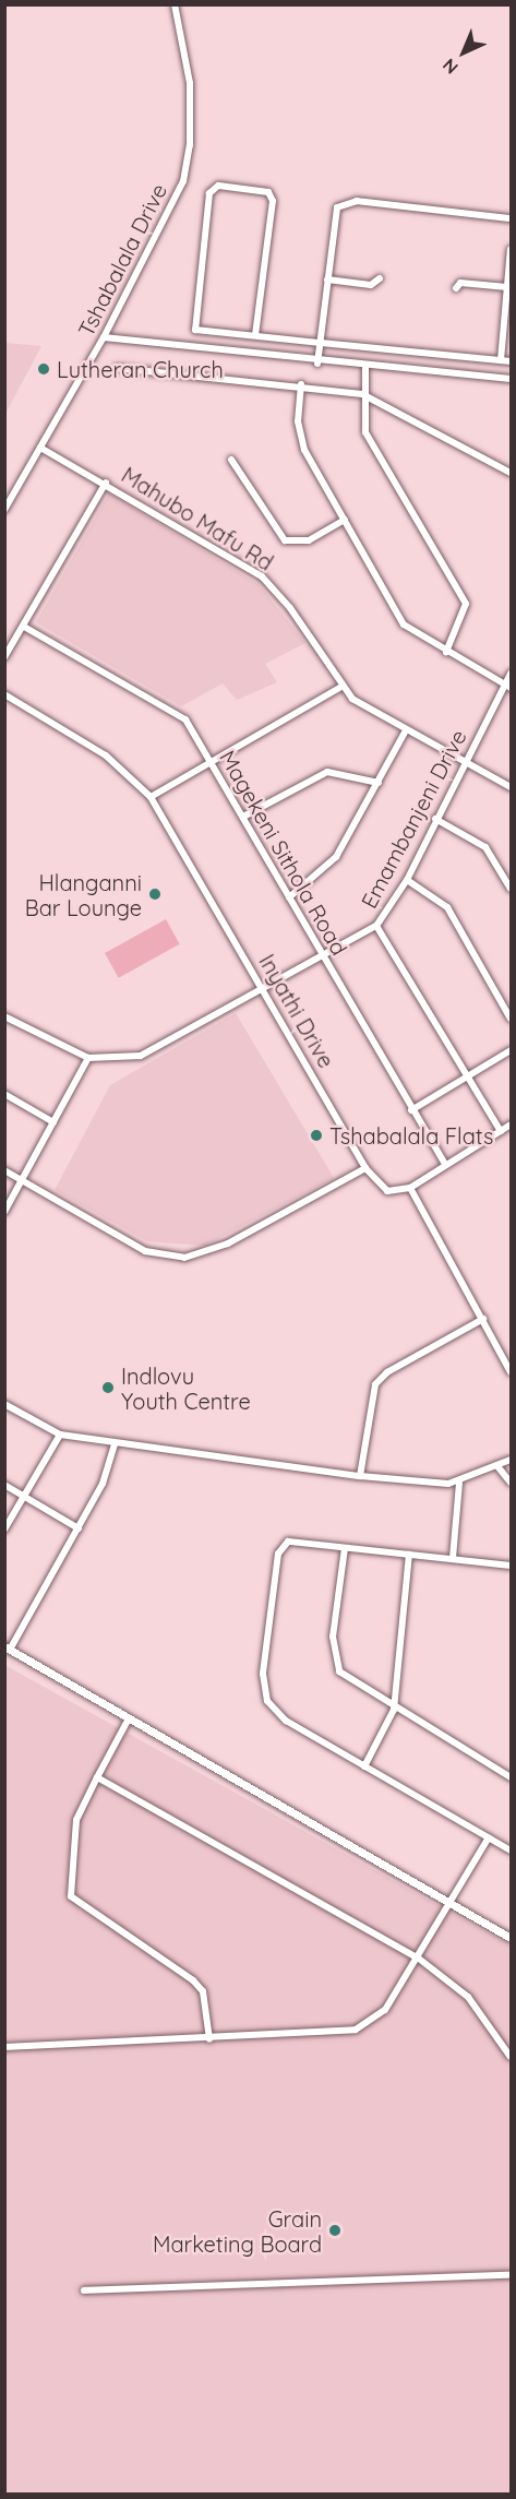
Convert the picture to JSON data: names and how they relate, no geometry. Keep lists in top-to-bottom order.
{
  "streets": {
    "street": [
      "Tshabalala Drive",
      "Mahubo Mafu Rd",
      "Emambanjeni Drive",
      "Magekeni Sithola Road",
      "Inyathi Drive"
    ]
  },
  "crossings": [
    ["Tshabalala Drive", "Mahubo Mafu Rd"],
    ["Mahubo Mafu Rd", "Emambanjeni Drive"],
    ["Emambanjeni Drive", "Magekeni Sithola Road"],
    ["Emambanjeni Drive", "Inyathi Drive"]
  ],
  "places": [
    "Lutheran Church",
    "Hlanganni Bar Lounge",
    "Tshabalala Flats",
    "Indlovu Youth Centre",
    "Grain Marketing Board"
  ],
  "north": "bottom left"
}
